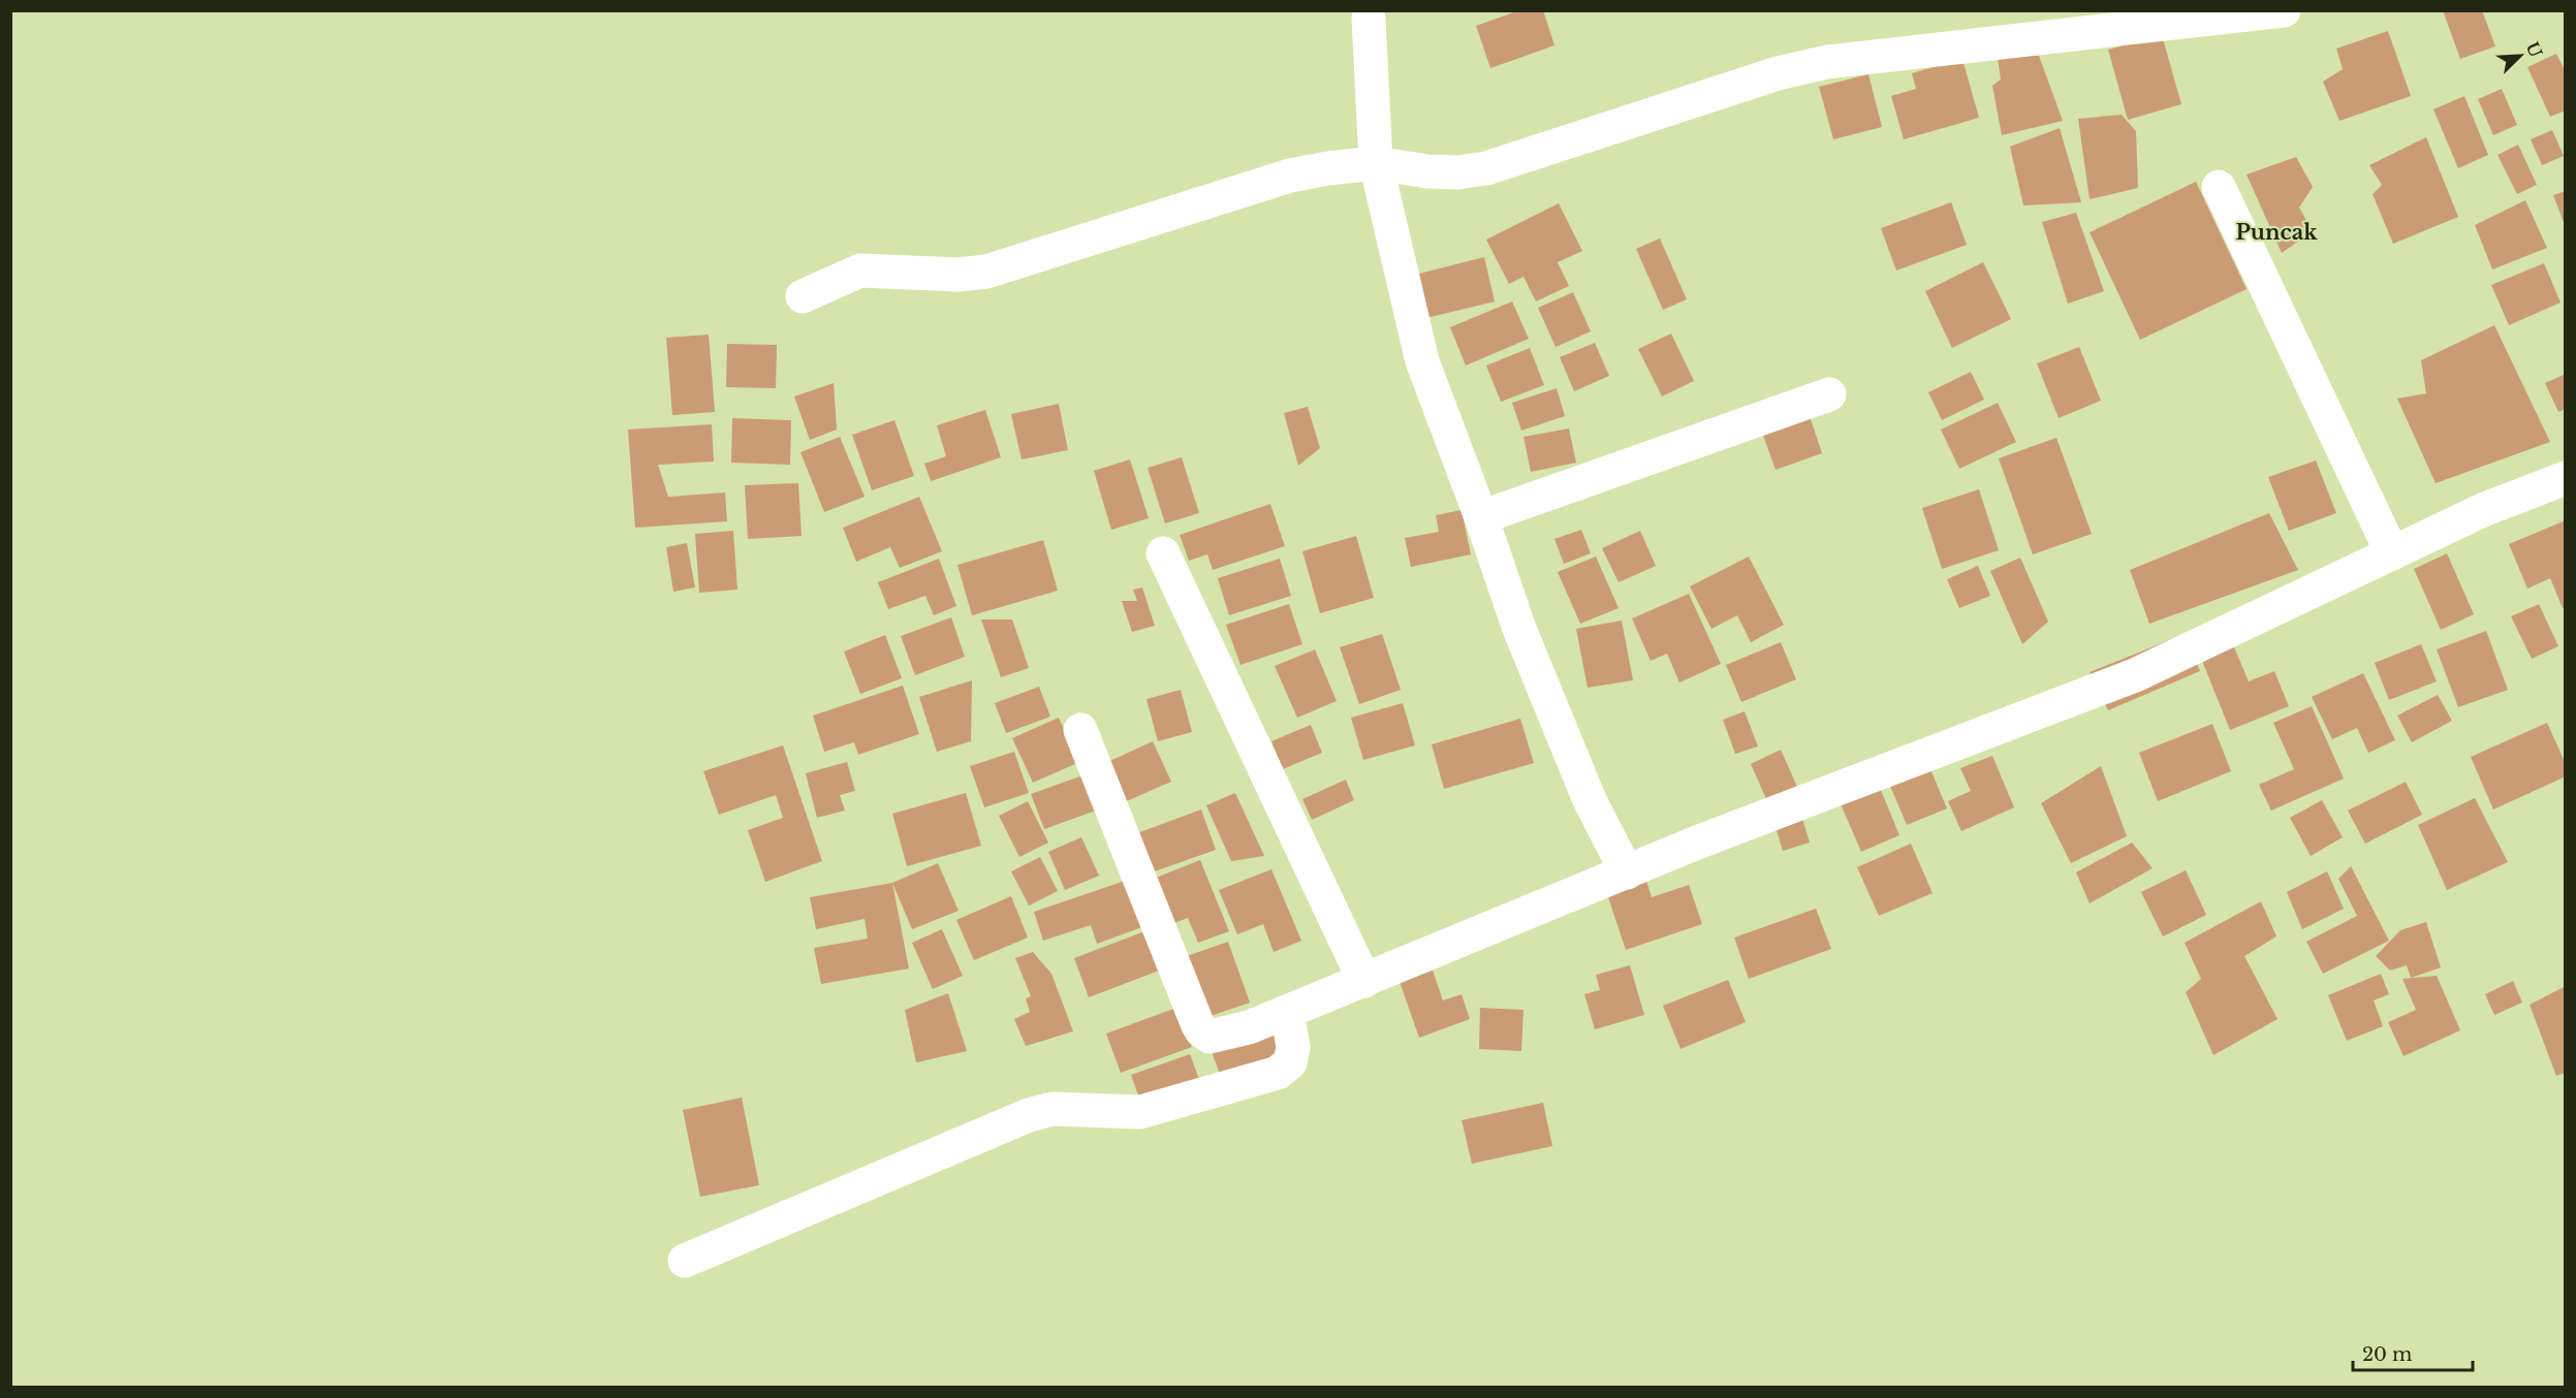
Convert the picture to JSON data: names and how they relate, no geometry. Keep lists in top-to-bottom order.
{
  "districts": ["Puncak"],
  "scale_bar": "20 m",
  "north": "top right"
}
